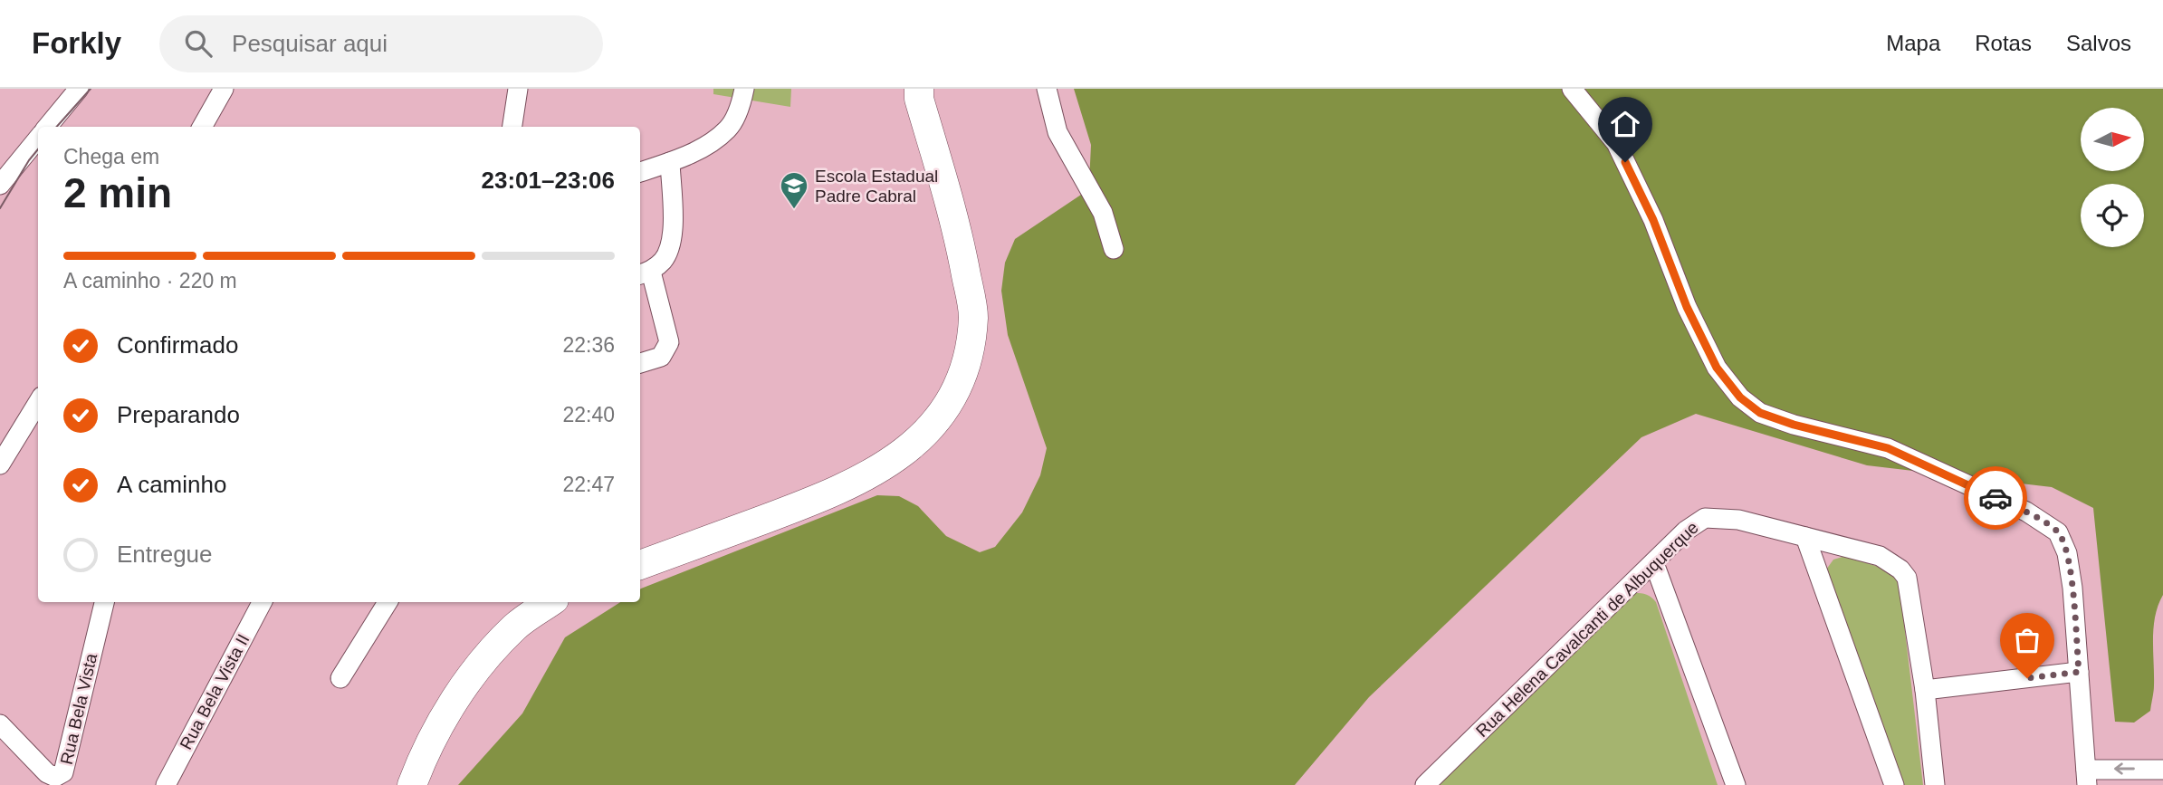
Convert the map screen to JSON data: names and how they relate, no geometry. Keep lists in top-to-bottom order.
{
  "streets": {
    "street": ["Rua Helena Cavalcanti de Albuquerque", "Rua Bela Vista II", "Rua Bela Vista"]
  },
  "places": {
    "school or university": ["Escola Estadual Padre Cabral"]
  },
  "north": "right",
  "page": {
    "header": "Forkly",
    "search": "Pesquisar aqui",
    "nav": ["Mapa", "Rotas", "Salvos"],
    "heading": ["2 min", "Chega em", "23:01–23:06"],
    "bar": "A caminho · 220 m",
    "list": [
      ["Confirmado", "22:36"],
      ["Preparando", "22:40"],
      ["A caminho", "22:47"],
      "Entregue"
    ]
  }
}
